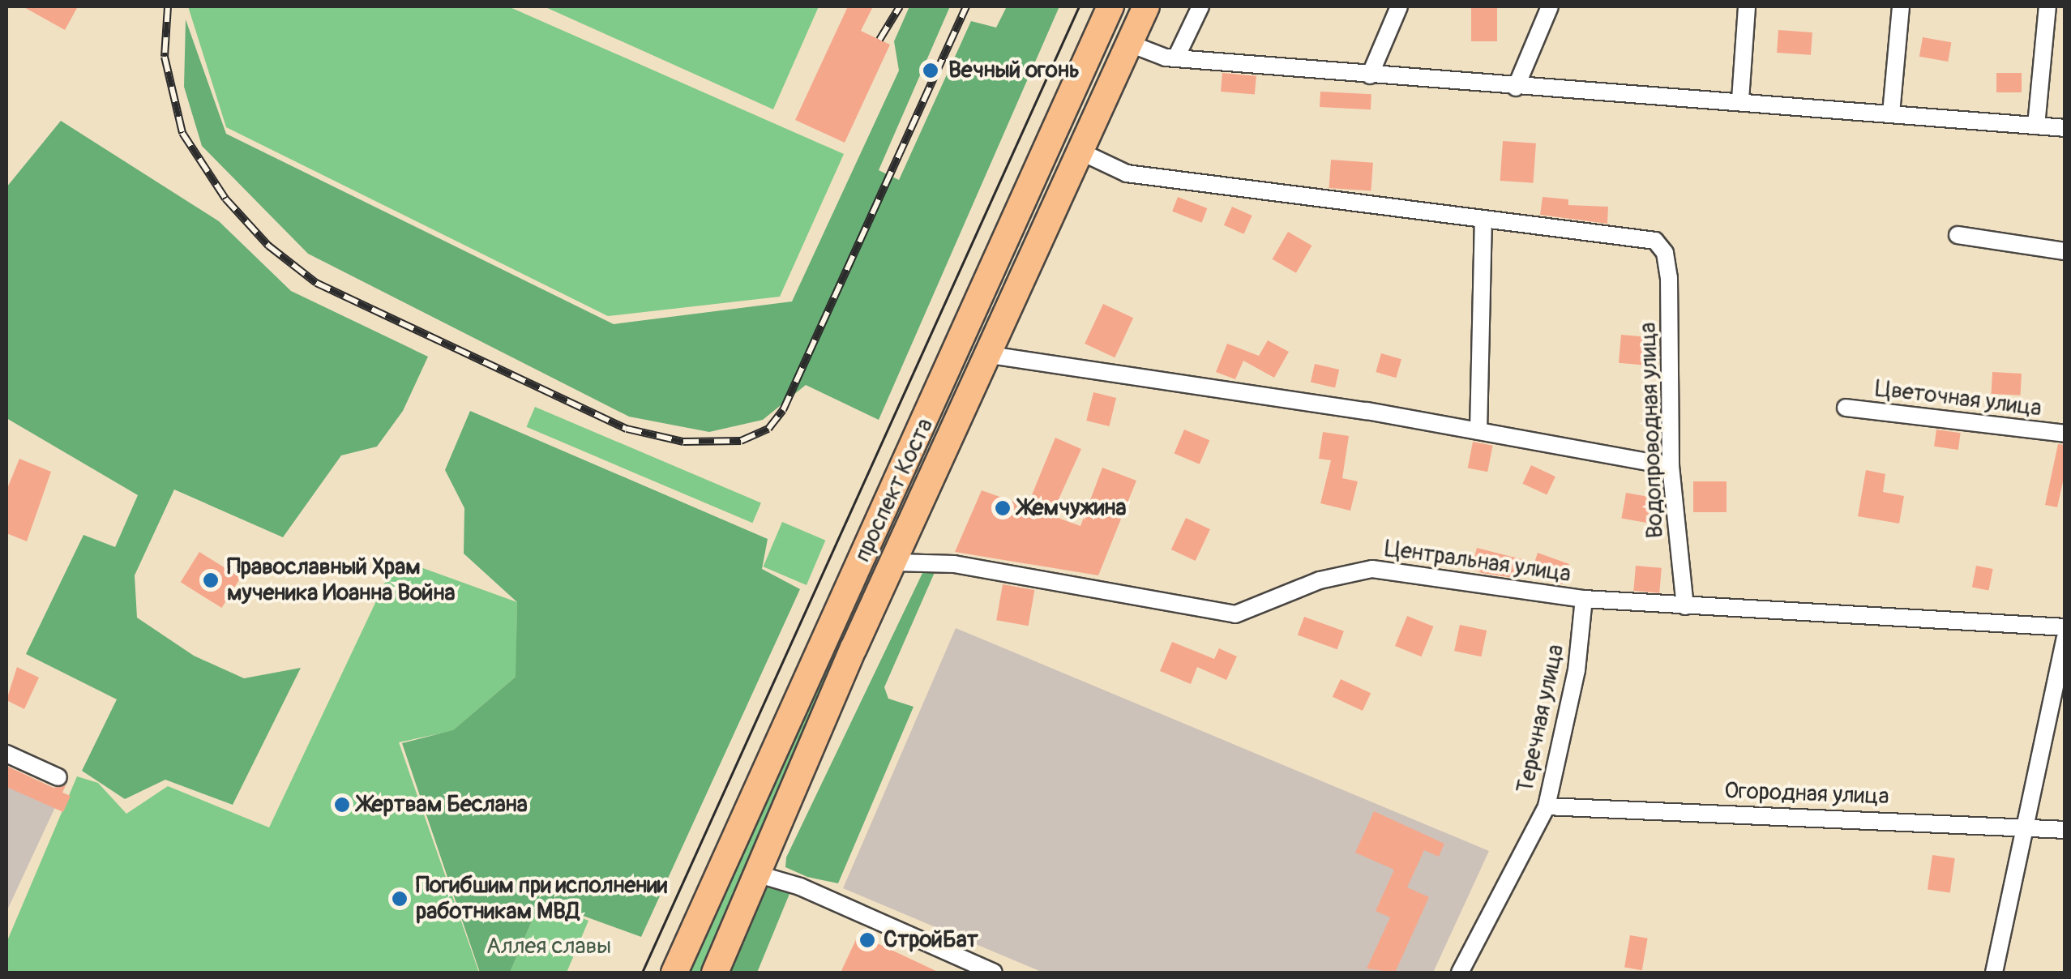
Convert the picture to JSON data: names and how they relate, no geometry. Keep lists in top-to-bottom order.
{
  "streets": {
    "main road": ["проспект Коста"],
    "street": [
      "Цветочная улица",
      "Водопроводная улица",
      "Центральная улица",
      "Теречная улица",
      "Огородная улица"
    ]
  },
  "crossings": [
    ["Водопроводная улица", "Центральная улица"],
    ["проспект Коста", "Центральная улица"],
    ["Центральная улица", "Теречная улица"],
    ["Теречная улица", "Огородная улица"]
  ],
  "parks": ["Аллея славы"],
  "places": [
    "Вечный огонь",
    "Жемчужина",
    "Православный Храм мученика Иоанна Война",
    "Жертвам Беслана",
    "Погибшим при исполнении работникам МВД",
    "СтройБат"
  ]
}
